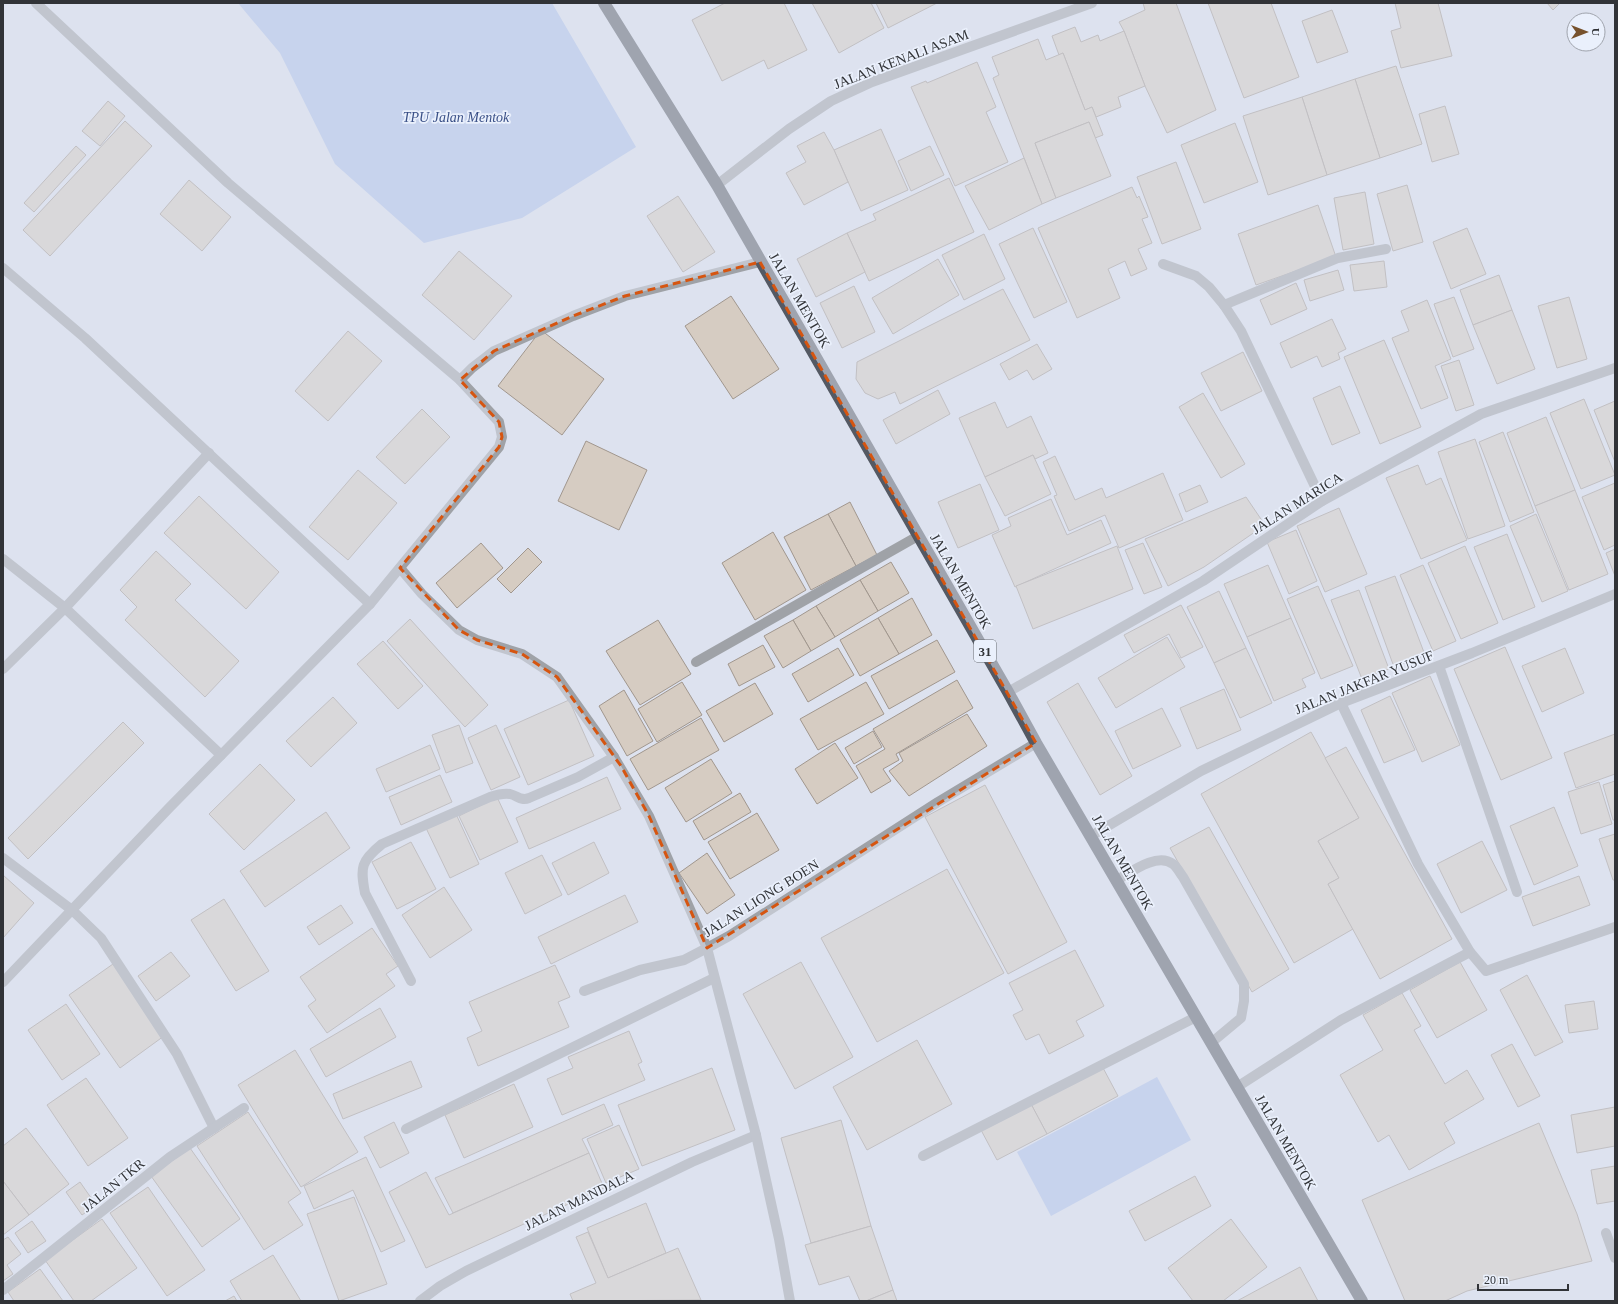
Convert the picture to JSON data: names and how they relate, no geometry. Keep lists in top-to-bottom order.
{
  "streets": {
    "highway": ["JALAN MENTOK", "31"],
    "street": [
      "JALAN KENALI ASAM",
      "JALAN MARICA",
      "JALAN JAKFAR YUSUF",
      "JALAN LIONG BOEN",
      "JALAN TKR",
      "JALAN MANDALA"
    ]
  },
  "crossings": [
    ["JALAN KENALI ASAM", "JALAN MENTOK"],
    ["JALAN MENTOK", "JALAN MARICA"],
    ["JALAN MENTOK", "JALAN JAKFAR YUSUF"],
    ["JALAN MENTOK", "JALAN LIONG BOEN"],
    ["JALAN LIONG BOEN", "JALAN MANDALA"]
  ],
  "parks": ["TPU Jalan Mentok"],
  "scale_bar": "20 m",
  "north": "right"
}
